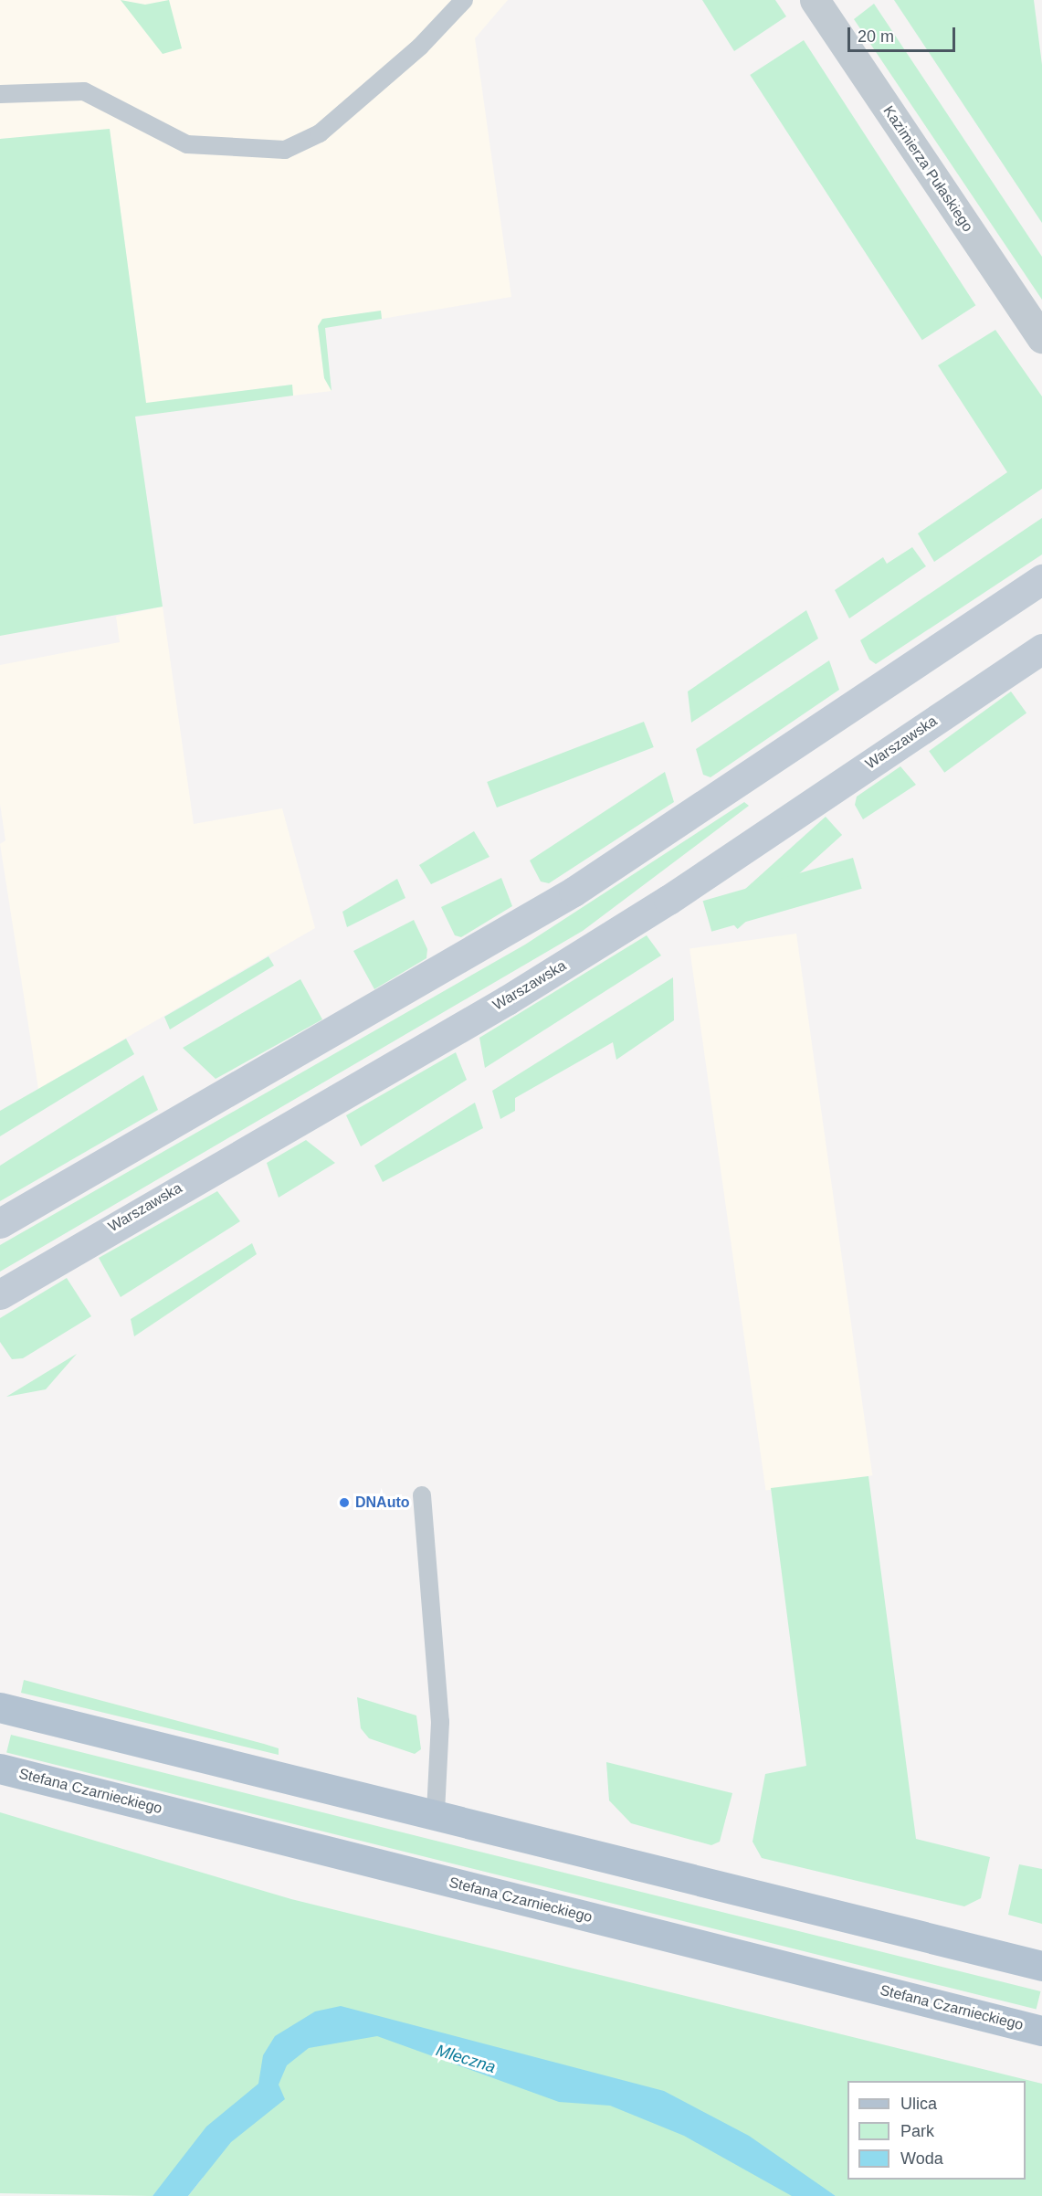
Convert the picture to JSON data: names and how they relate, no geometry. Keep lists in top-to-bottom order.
{
  "streets": {
    "main road": ["Warszawska", "Stefana Czarnieckiego"],
    "street": ["Kazimierza Pułaskiego"]
  },
  "water": ["Mleczna"],
  "places": ["DNAuto"],
  "legend": ["Ulica", "Park", "Woda"],
  "scale_bar": "20 m"
}
